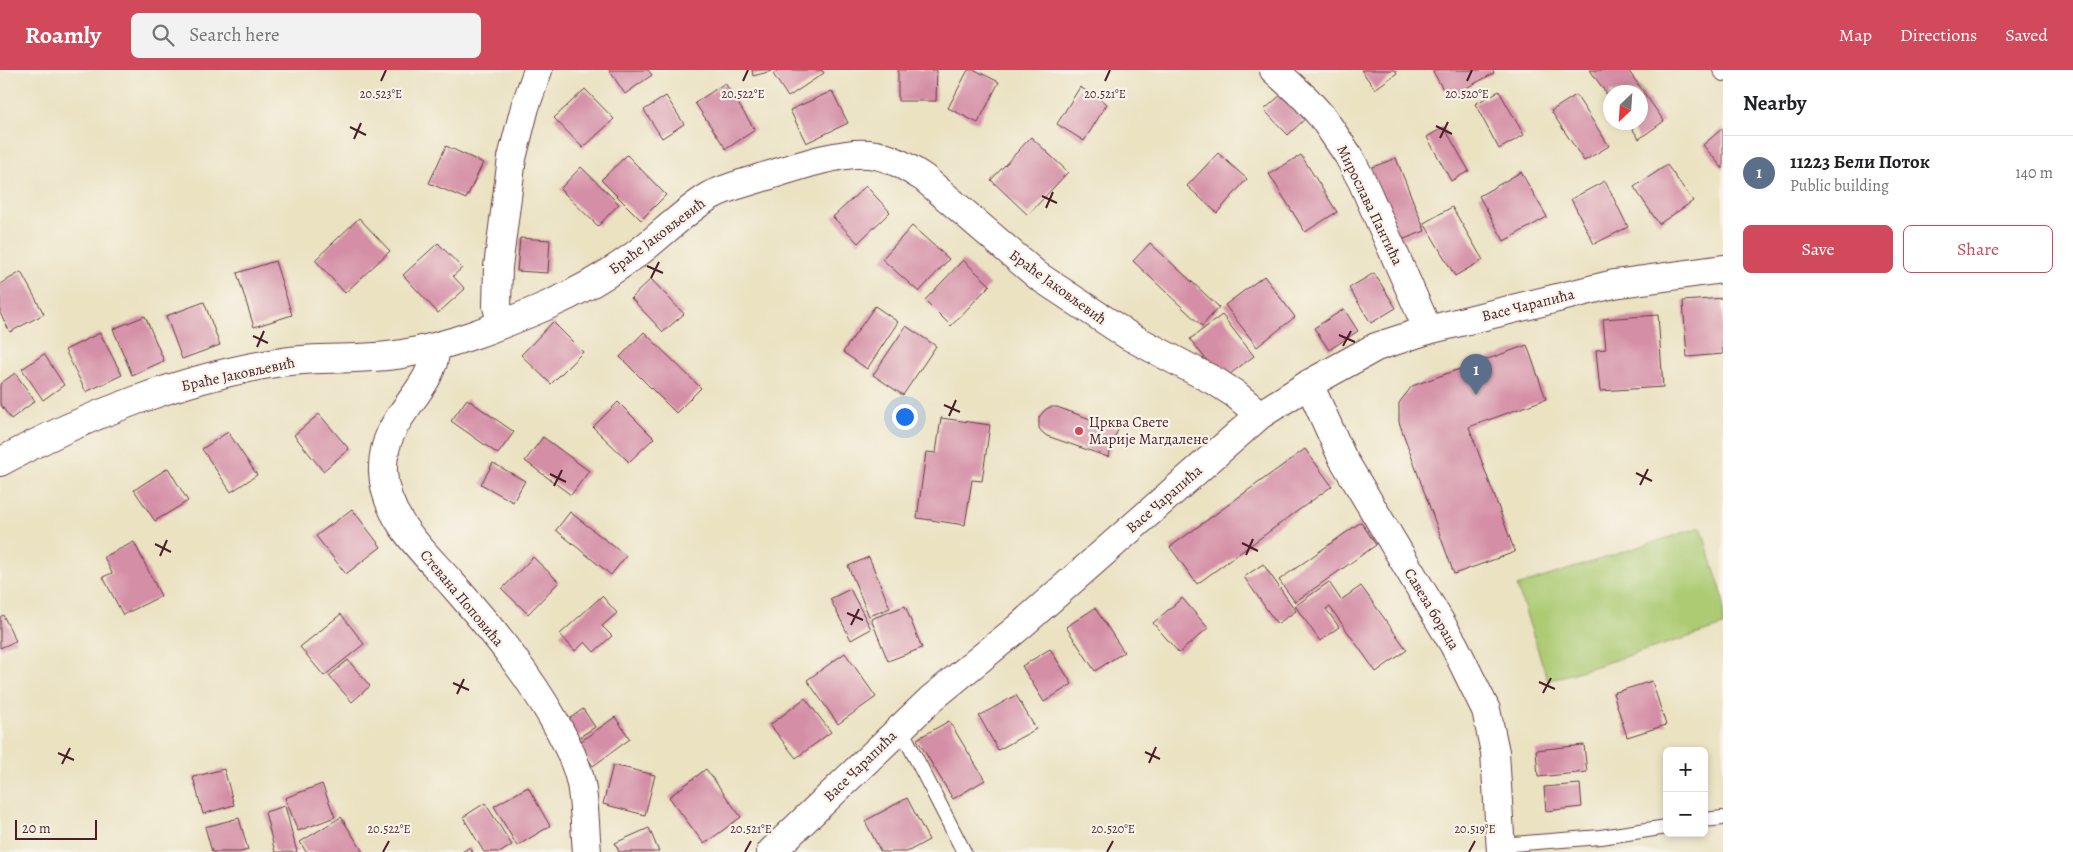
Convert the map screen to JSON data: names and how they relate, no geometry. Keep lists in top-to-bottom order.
{
  "streets": {
    "street": [
      "Мирослава Пантића",
      "Браће Јаковљевић",
      "Васе Чарапића",
      "Стевана Поповића",
      "Савеза бораца"
    ]
  },
  "crossings": [
    ["Мирослава Пантића", "Васе Чарапића"],
    ["Браће Јаковљевић", "Васе Чарапића"],
    ["Браће Јаковљевић", "Стевана Поповића"],
    ["Васе Чарапића", "Савеза бораца"]
  ],
  "places": ["Црква Свете Марије Магдалене"],
  "scale_bar": "20 m",
  "north": "bottom left",
  "page": {
    "header": "Roamly",
    "search": "Search here",
    "nav": ["Map", "Directions", "Saved"],
    "heading": "Nearby",
    "list": [
      {
        "mark": "1",
        "name": "11223 Бели Поток",
        "note": "Public building",
        "value": "140 m"
      }
    ],
    "buttons": ["Save", "Share"],
    "pins": "1",
    "map_buttons": ["+", "−"],
    "scale": "20 m"
  },
  "coordinates": [
    "20.523°E",
    "20.522°E",
    "20.521°E",
    "20.520°E",
    "20.519°E"
  ]
}
